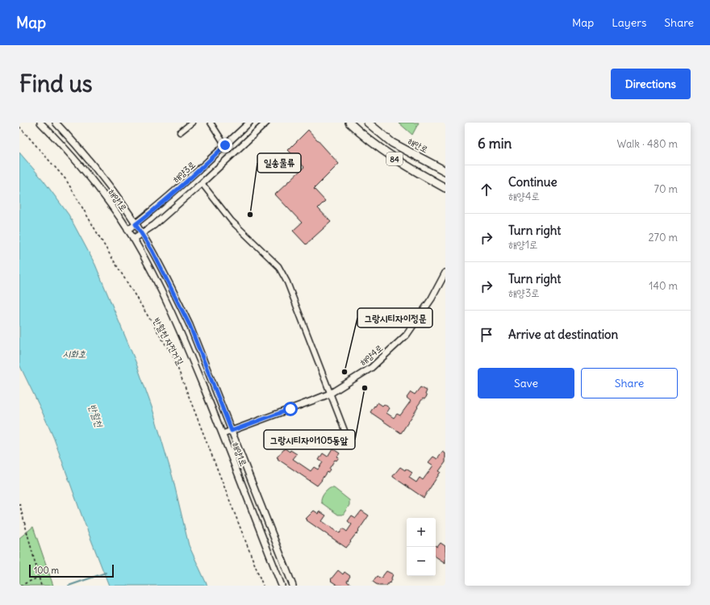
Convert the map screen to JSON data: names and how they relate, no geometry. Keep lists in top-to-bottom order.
{
  "streets": {
    "main road": ["해안로", "84"],
    "street": ["해양3로", "해양1로", "해양4로"],
    "path": ["반월천 자전거길"]
  },
  "crossings": [
    ["해양3로", "해양1로"],
    ["해양1로", "해양4로"]
  ],
  "water": ["시화호", "반월천"],
  "places": ["일송물류", "그랑시티자이정문", "그랑시티자이105동앞"],
  "scale_bar": "100 m",
  "page": {
    "header": "Map",
    "nav": ["Map", "Layers", "Share"],
    "buttons": [
      "Directions",
      ["Save", "Share"]
    ],
    "title": "Find us",
    "heading": ["6 min", "Walk · 480 m"],
    "list": [
      ["Continue", "해양4로", "70 m"],
      ["Turn right", "해양1로", "270 m"],
      ["Turn right", "해양3로", "140 m"],
      "Arrive at destination"
    ],
    "map_buttons": ["+", "−"],
    "scale": "100 m"
  }
}
